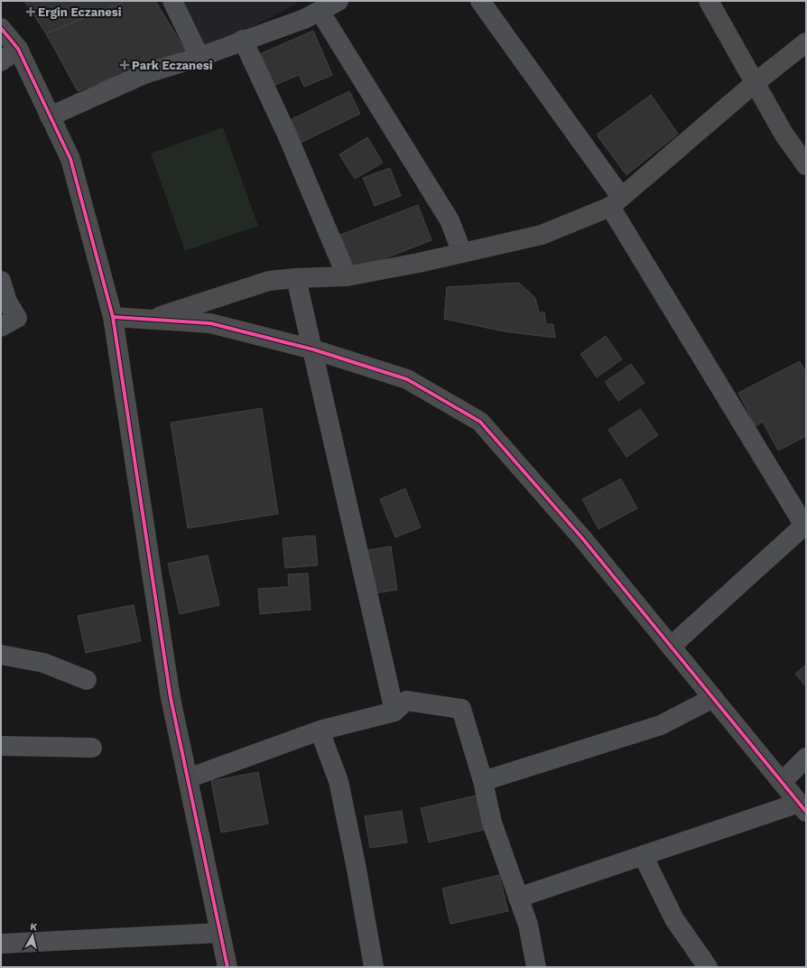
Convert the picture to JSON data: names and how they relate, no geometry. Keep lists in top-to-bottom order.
{
  "places": {
    "health": ["Ergin Eczanesi", "Park Eczanesi"]
  },
  "north": "top"
}
